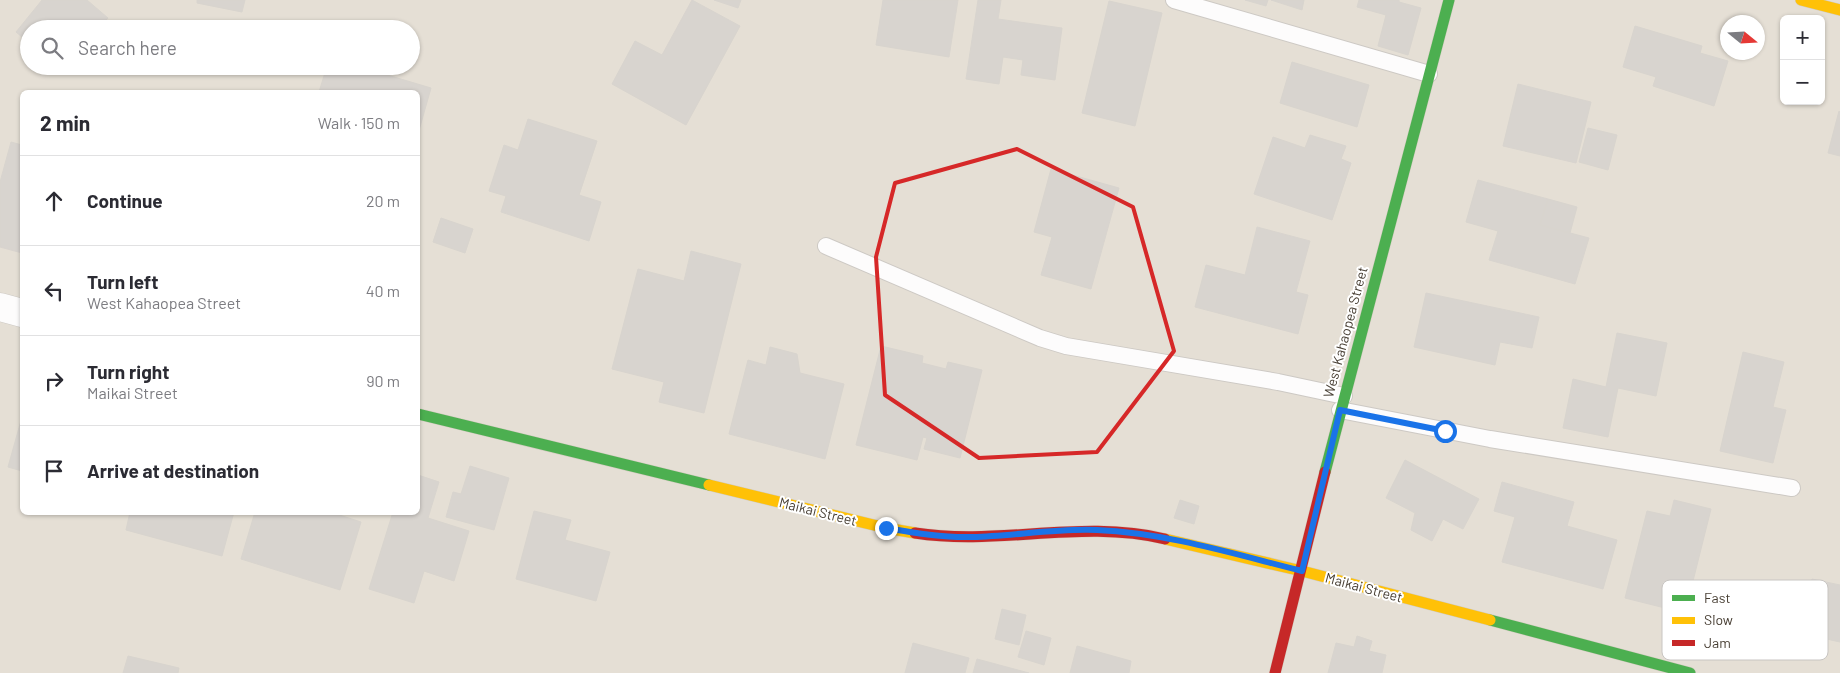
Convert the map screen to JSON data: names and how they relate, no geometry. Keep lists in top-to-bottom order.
{
  "streets": {
    "street": ["West Kahaopea Street", "Maikai Street"]
  },
  "crossings": [
    ["West Kahaopea Street", "Maikai Street"]
  ],
  "legend": ["Fast", "Slow", "Jam"],
  "north": "right",
  "page": {
    "map_buttons": ["+", "−"],
    "search": "Search here",
    "heading": ["2 min", "Walk · 150 m"],
    "list": [
      ["Continue", "20 m"],
      ["Turn left", "West Kahaopea Street", "40 m"],
      ["Turn right", "Maikai Street", "90 m"],
      "Arrive at destination"
    ]
  }
}
